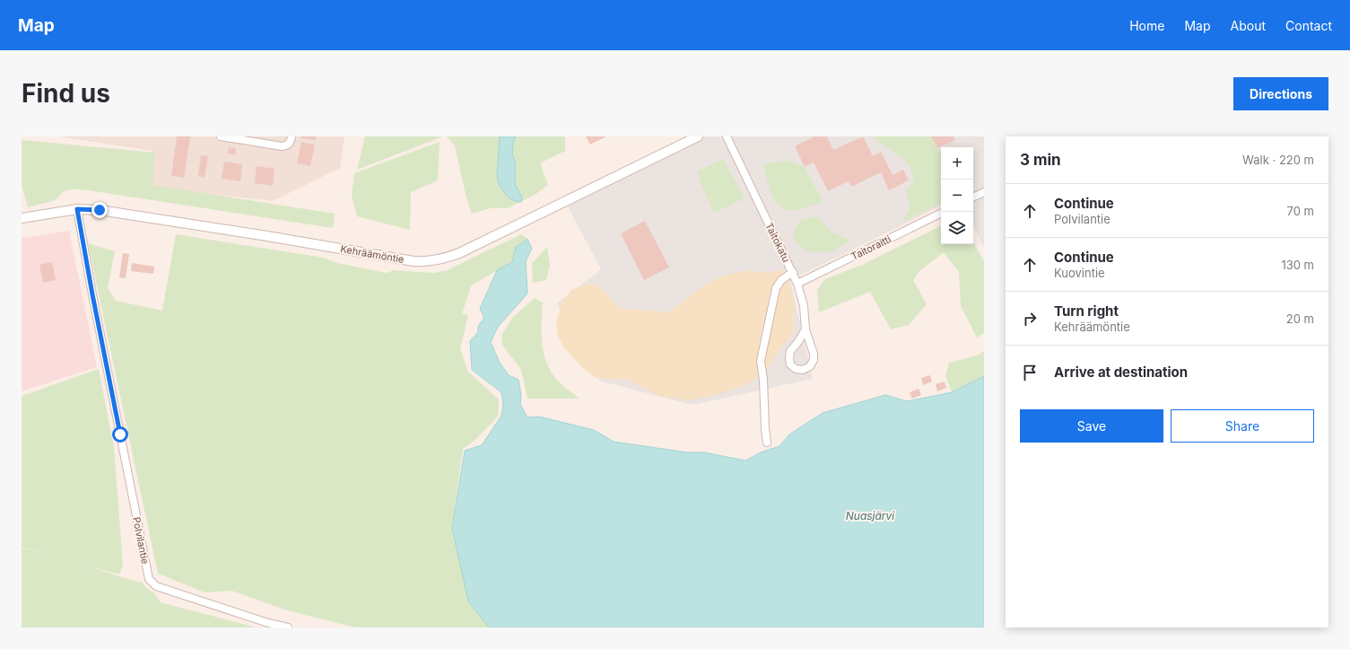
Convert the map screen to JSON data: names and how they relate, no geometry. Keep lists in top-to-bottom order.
{
  "streets": {
    "street": [
      "Taitokatu",
      "Taitoraitti",
      "Kehräämöntie",
      "Polvilantie"
    ]
  },
  "crossings": [
    ["Taitokatu", "Taitoraitti"],
    ["Kehräämöntie", "Polvilantie"]
  ],
  "water": ["Nuasjärvi"],
  "page": {
    "header": "Map",
    "nav": [
      "Home",
      "Map",
      "About",
      "Contact"
    ],
    "buttons": [
      "Directions",
      ["Save", "Share"]
    ],
    "title": "Find us",
    "heading": ["3 min", "Walk · 220 m"],
    "map_buttons": ["+", "−"],
    "list": [
      ["Continue", "Polvilantie", "70 m"],
      ["Continue", "Kuovintie", "130 m"],
      ["Turn right", "Kehräämöntie", "20 m"],
      "Arrive at destination"
    ]
  }
}
